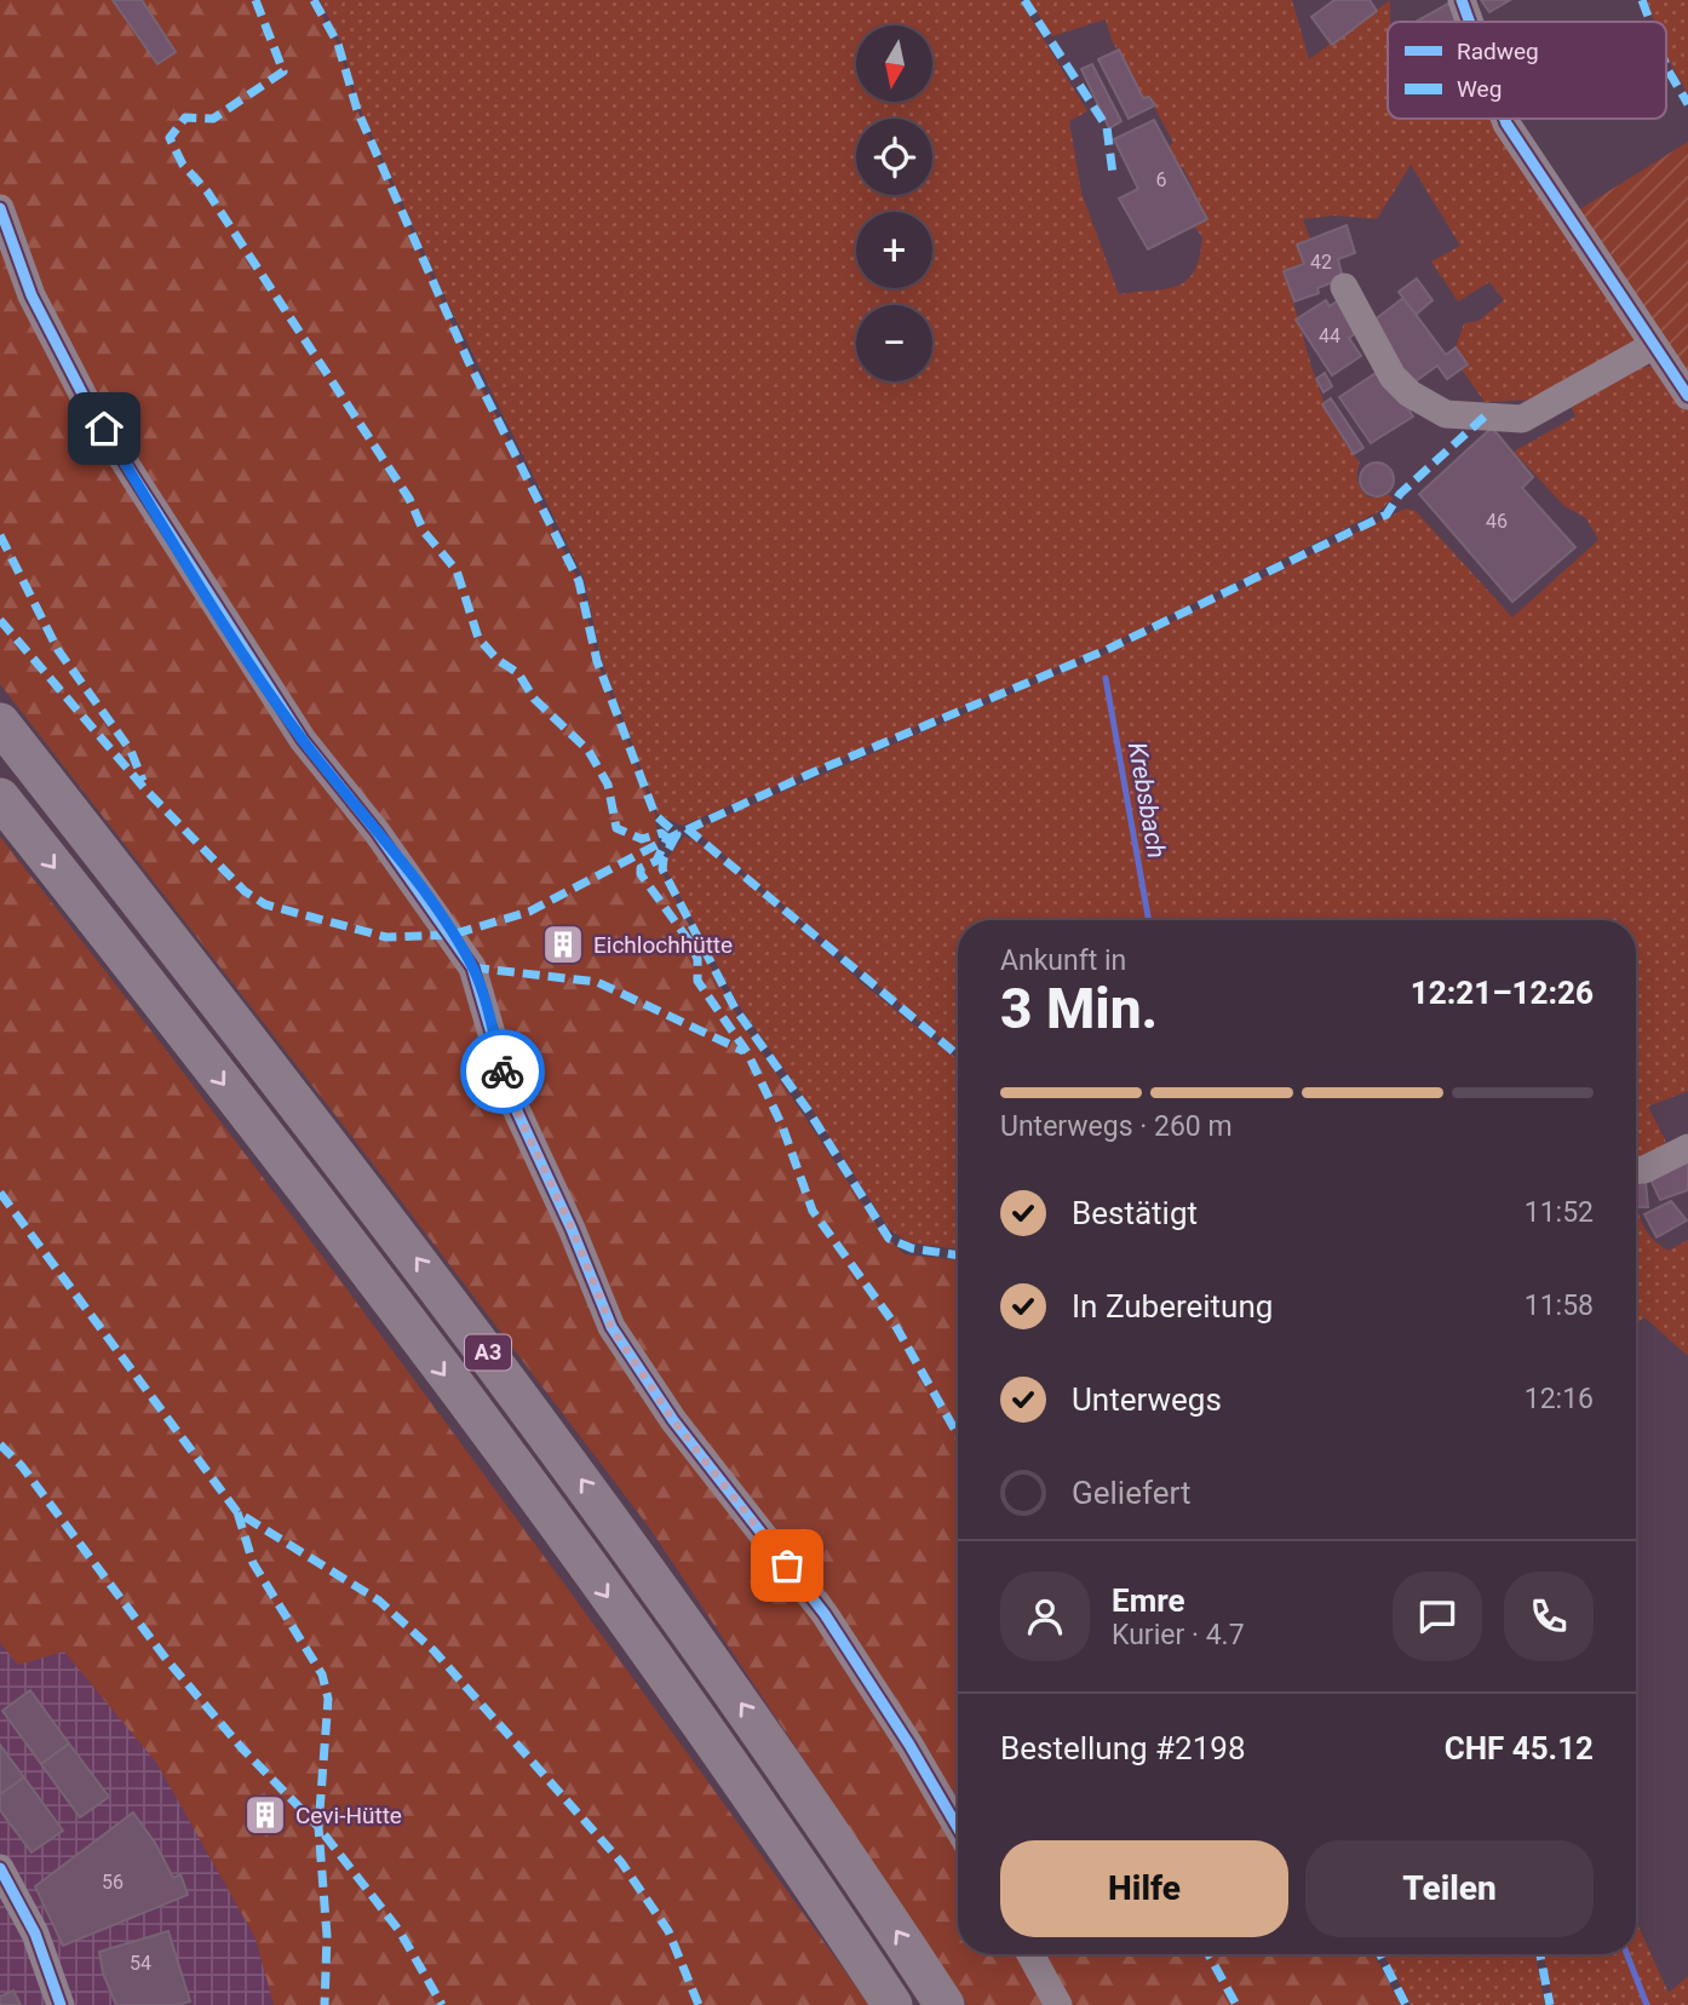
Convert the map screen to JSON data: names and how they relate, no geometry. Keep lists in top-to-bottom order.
{
  "streets": {
    "highway": ["A3"]
  },
  "water": ["Krebsbach"],
  "places": {
    "building": ["Eichlochhütte", "Cevi-Hütte"]
  },
  "house_numbers": [
    "6",
    "42",
    "44",
    "46",
    "56",
    "54"
  ],
  "legend": ["Radweg", "Weg"],
  "north": "bottom",
  "page": {
    "map_buttons": ["+", "−"],
    "heading": ["3 Min.", "Ankunft in", "12:21–12:26"],
    "panel": [
      "Emre",
      "Kurier · 4.7",
      "Bestellung #2198",
      "CHF 45.12"
    ],
    "bar": "Unterwegs · 260 m",
    "list": [
      ["Bestätigt", "11:52"],
      ["In Zubereitung", "11:58"],
      ["Unterwegs", "12:16"],
      "Geliefert"
    ],
    "buttons": ["Hilfe", "Teilen"]
  }
}
